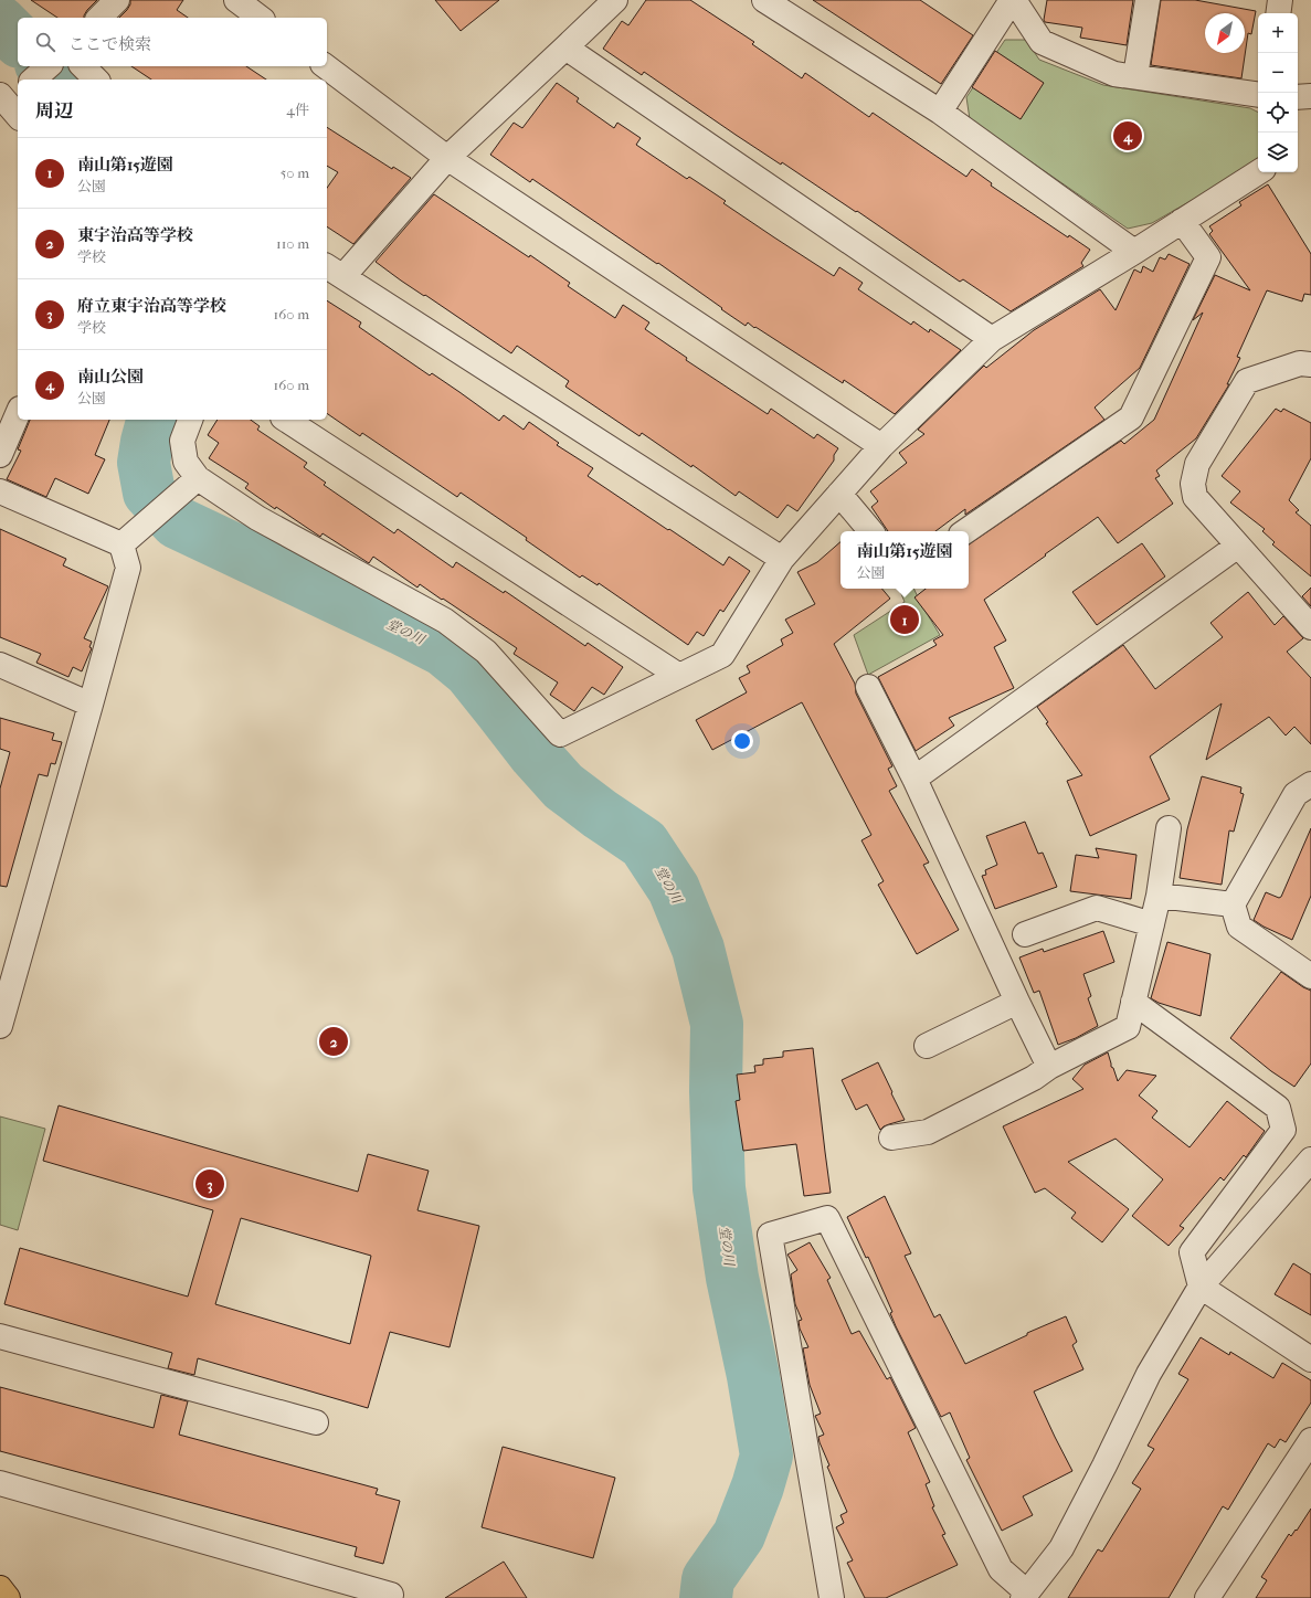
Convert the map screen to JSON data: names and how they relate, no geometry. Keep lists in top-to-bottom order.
{
  "water": ["堂の川"],
  "north": "bottom left",
  "page": {
    "map_buttons": ["+", "−"],
    "search": "ここで検索",
    "heading": ["周辺", "4件"],
    "pins": [
      "4",
      "1",
      "2",
      "3"
    ],
    "list": [
      {
        "mark": "1",
        "name": "南山第15遊園",
        "note": "公園",
        "value": "50 m"
      },
      {
        "mark": "2",
        "name": "東宇治高等学校",
        "note": "学校",
        "value": "110 m"
      },
      {
        "mark": "3",
        "name": "府立東宇治高等学校",
        "note": "学校",
        "value": "160 m"
      },
      {
        "mark": "4",
        "name": "南山公園",
        "note": "公園",
        "value": "160 m"
      }
    ],
    "popup": ["南山第15遊園", "公園"]
  }
}
